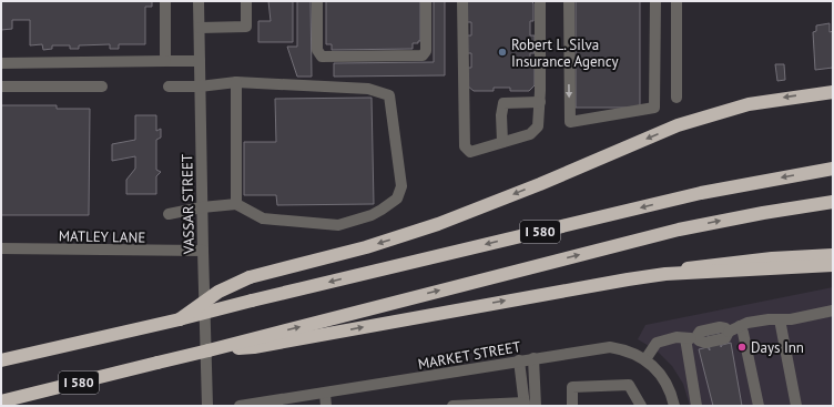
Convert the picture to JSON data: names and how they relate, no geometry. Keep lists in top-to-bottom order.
{
  "streets": {
    "highway": ["I 580"],
    "street": ["VASSAR STREET", "MATLEY LANE", "MARKET STREET"]
  },
  "crossings": [
    ["VASSAR STREET", "MATLEY LANE"]
  ],
  "places": ["Robert L. Silva Insurance Agency", "Days Inn"]
}
